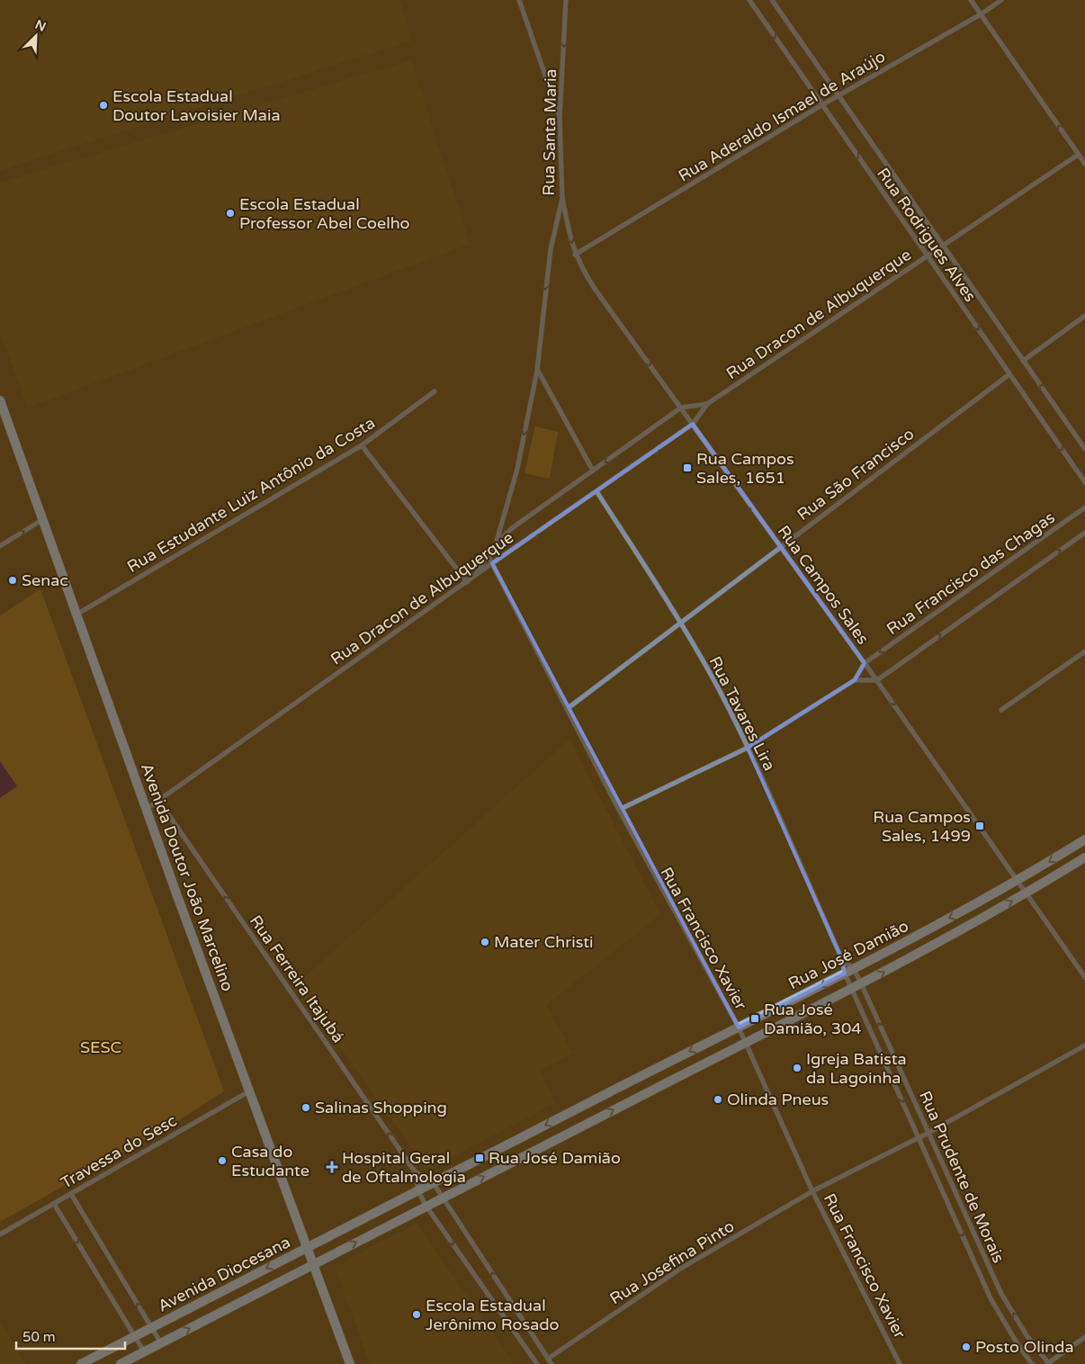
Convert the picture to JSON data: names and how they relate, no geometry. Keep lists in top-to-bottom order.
{
  "streets": {
    "street": [
      "Rua Aderaldo Ismael de Araújo",
      "Rua Santa Maria",
      "Rua Rodrigues Alves",
      "Rua Dracon de Albuquerque",
      "Rua São Francisco",
      "Rua Estudante Luiz Antônio da Costa",
      "Rua Francisco das Chagas",
      "Rua Campos Sales",
      "Rua Tavares Lira",
      "Avenida Doutor João Marcelino",
      "Rua Francisco Xavier",
      "Rua José Damião",
      "Rua Ferreira Itajubá",
      "Travessa do Sesc",
      "Rua Prudente de Morais",
      "Rua Josefina Pinto",
      "Avenida Diocesana"
    ]
  },
  "crossings": [
    ["Rua Aderaldo Ismael de Araújo", "Rua Rodrigues Alves"],
    ["Rua Aderaldo Ismael de Araújo", "Rua Campos Sales"],
    ["Rua Santa Maria", "Rua Dracon de Albuquerque"],
    ["Rua Santa Maria", "Rua Campos Sales"],
    ["Rua Santa Maria", "Rua Francisco Xavier"],
    ["Rua Rodrigues Alves", "Rua Dracon de Albuquerque"],
    ["Rua Rodrigues Alves", "Rua São Francisco"],
    ["Rua Dracon de Albuquerque", "Rua Campos Sales"],
    ["Rua Dracon de Albuquerque", "Rua Tavares Lira"],
    ["Rua Dracon de Albuquerque", "Avenida Doutor João Marcelino"],
    ["Rua Dracon de Albuquerque", "Rua Francisco Xavier"],
    ["Rua Dracon de Albuquerque", "Rua Ferreira Itajubá"],
    ["Rua São Francisco", "Rua Campos Sales"],
    ["Rua São Francisco", "Rua Tavares Lira"],
    ["Rua São Francisco", "Rua Francisco Xavier"],
    ["Rua Estudante Luiz Antônio da Costa", "Avenida Doutor João Marcelino"],
    ["Rua Francisco das Chagas", "Rua Campos Sales"],
    ["Rua Francisco das Chagas", "Rua Tavares Lira"],
    ["Rua Francisco das Chagas", "Rua Francisco Xavier"],
    ["Rua Campos Sales", "Rua José Damião"],
    ["Rua Tavares Lira", "Rua José Damião"],
    ["Rua Tavares Lira", "Rua Prudente de Morais"],
    ["Avenida Doutor João Marcelino", "Rua José Damião"],
    ["Avenida Doutor João Marcelino", "Travessa do Sesc"],
    ["Avenida Doutor João Marcelino", "Avenida Diocesana"],
    ["Rua Francisco Xavier", "Rua José Damião"],
    ["Rua Francisco Xavier", "Rua Josefina Pinto"],
    ["Rua José Damião", "Rua Ferreira Itajubá"],
    ["Rua José Damião", "Rua Prudente de Morais"],
    ["Rua José Damião", "Avenida Diocesana"],
    ["Rua Ferreira Itajubá", "Rua Josefina Pinto"],
    ["Rua Prudente de Morais", "Rua Josefina Pinto"]
  ],
  "one_way": ["Rua Santa Maria", "Rua Campos Sales"],
  "parks": ["SESC"],
  "places": {
    "other": [
      "Escola Estadual Doutor Lavoisier Maia",
      "Escola Estadual Professor Abel Coelho",
      "Senac",
      "Mater Christi",
      "Igreja Batista da Lagoinha",
      "Olinda Pneus",
      "Salinas Shopping",
      "Casa do Estudante",
      "Escola Estadual Jerônimo Rosado",
      "Posto Olinda"
    ],
    "transit": [
      "Rua Campos Sales, 1651",
      "Rua Campos Sales, 1499",
      "Rua José Damião, 304",
      "Rua José Damião"
    ],
    "health": ["Hospital Geral de Oftalmologia"]
  },
  "scale_bar": "50 m",
  "north": "top right"
}
